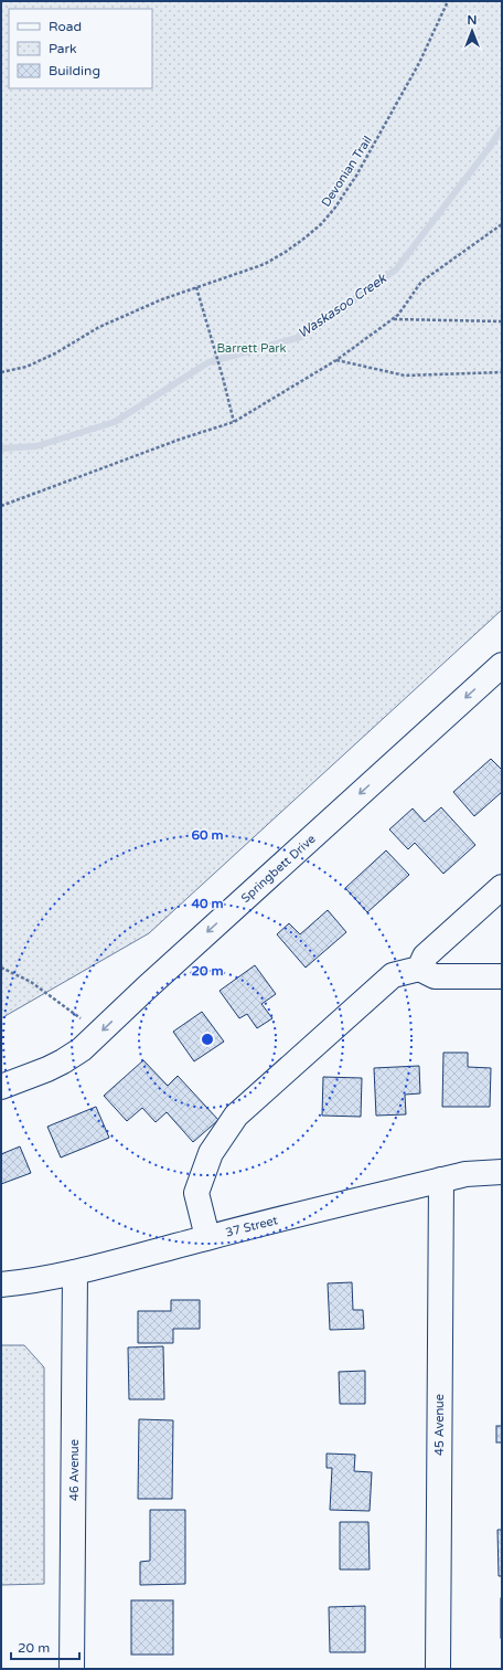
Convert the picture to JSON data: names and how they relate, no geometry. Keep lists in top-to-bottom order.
{
  "streets": {
    "street": [
      "Springbett Drive",
      "37 Street",
      "45 Avenue",
      "46 Avenue"
    ],
    "path": ["Devonian Trail"]
  },
  "crossings": [
    ["37 Street", "45 Avenue"],
    ["37 Street", "46 Avenue"]
  ],
  "water": ["Waskasoo Creek"],
  "parks": ["Barrett Park"],
  "legend": ["Road", "Park", "Building"],
  "scale_bar": "20 m",
  "north": "top",
  "rings": ["60 m", "40 m", "20 m"]
}
